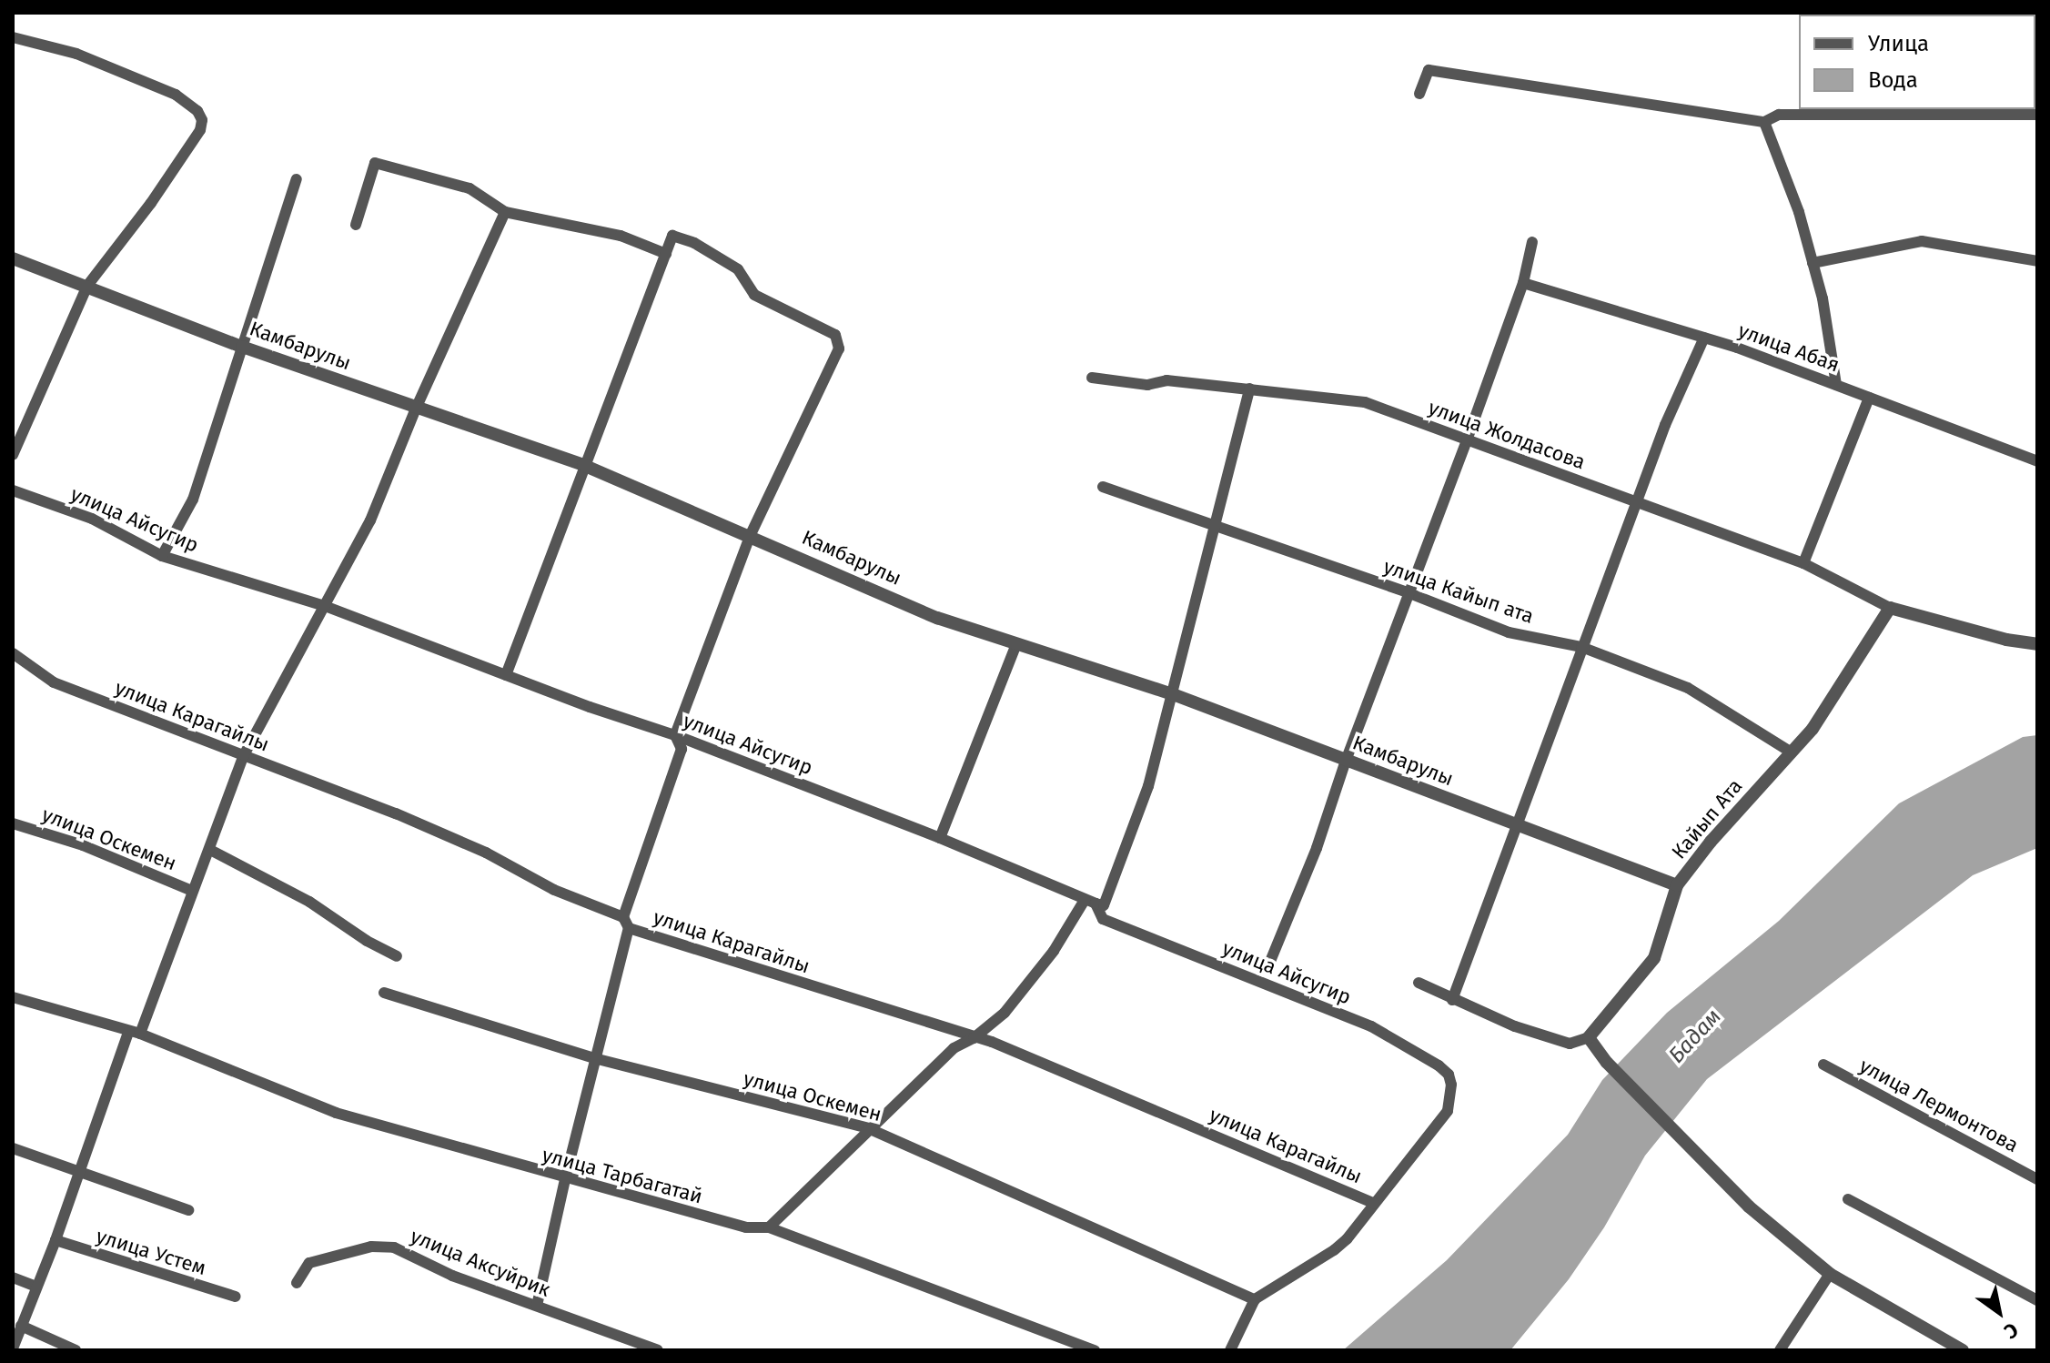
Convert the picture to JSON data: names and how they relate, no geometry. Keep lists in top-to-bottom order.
{
  "streets": {
    "street": [
      "Камбарулы",
      "улица Абая",
      "улица Жолдасова",
      "улица Айсугир",
      "улица Кайып ата",
      "улица Карагайлы",
      "Кайып Ата",
      "улица Оскемен",
      "улица Лермонтова",
      "улица Тарбагатай",
      "улица Устем",
      "улица Аксуйрик"
    ]
  },
  "crossings": [
    ["Камбарулы", "Кайып Ата"],
    ["улица Жолдасова", "Кайып Ата"],
    ["улица Айсугир", "улица Карагайлы"],
    ["улица Кайып ата", "Кайып Ата"]
  ],
  "water": ["Бадам"],
  "legend": ["Улица", "Вода"],
  "north": "bottom right"
}
